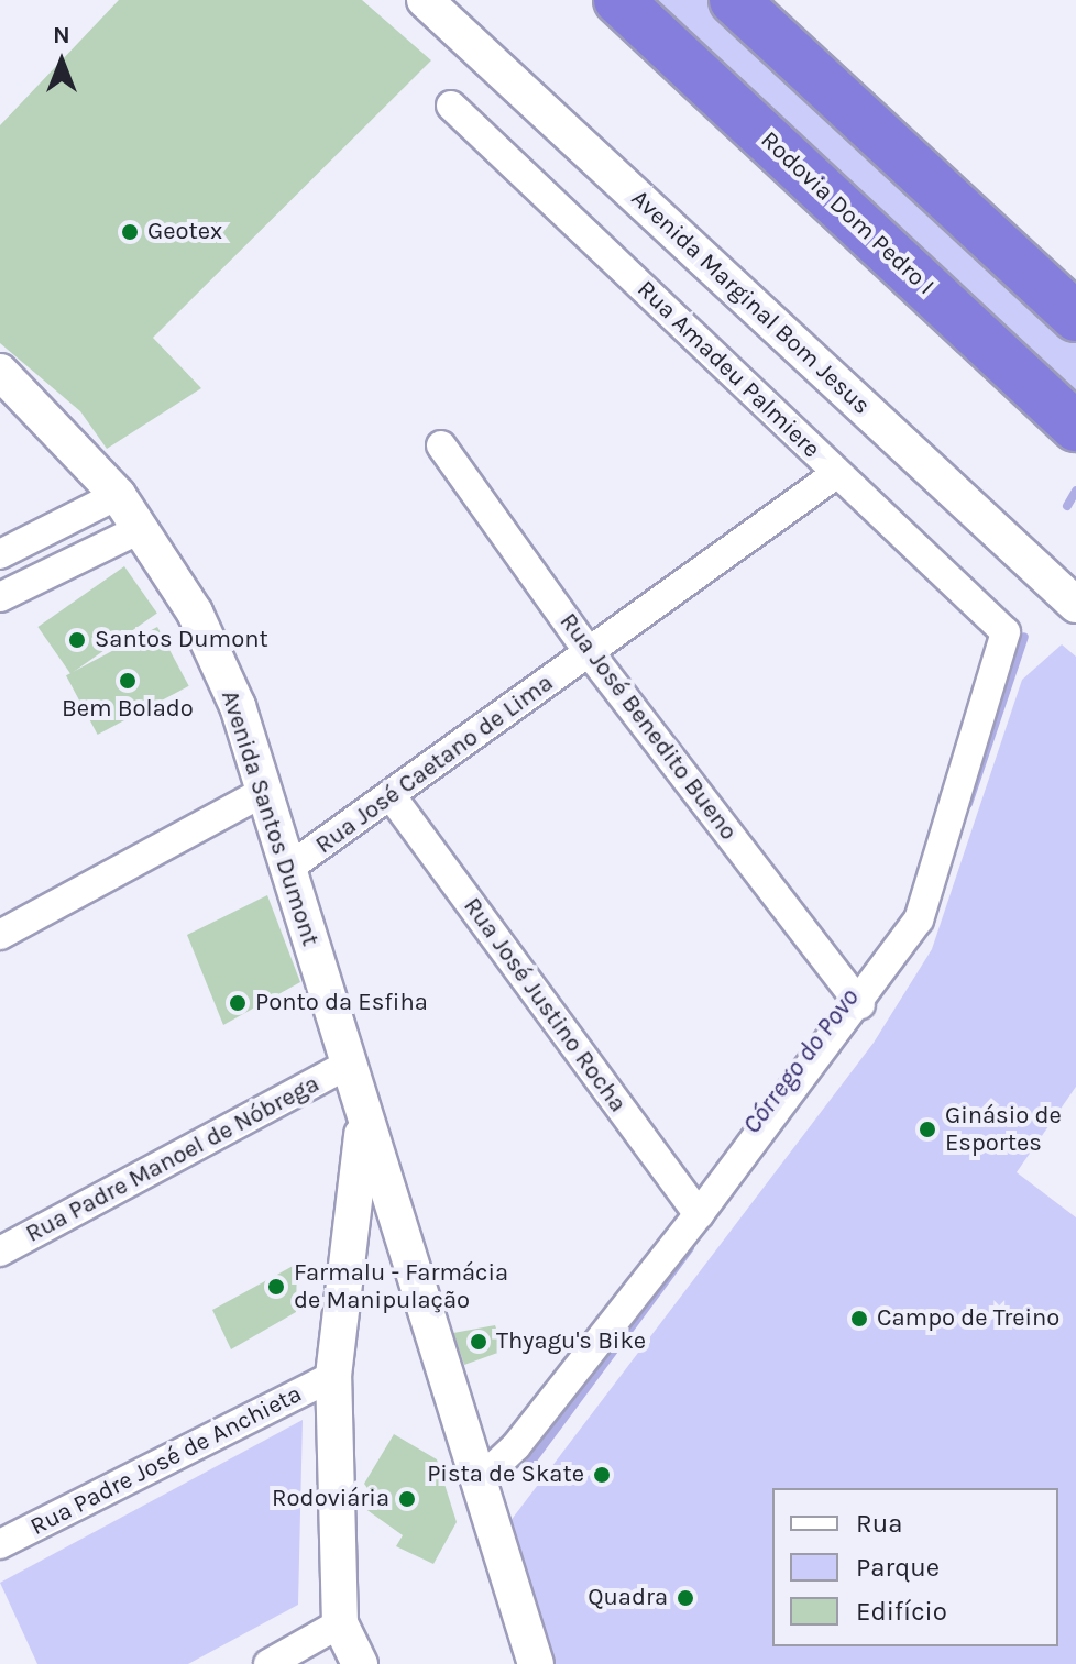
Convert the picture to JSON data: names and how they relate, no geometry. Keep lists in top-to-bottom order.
{
  "streets": {
    "highway": ["Rodovia Dom Pedro I"],
    "street": [
      "Avenida Marginal Bom Jesus",
      "Rua Amadeu Palmiere",
      "Rua José Benedito Bueno",
      "Rua José Caetano de Lima",
      "Avenida Santos Dumont",
      "Rua José Justino Rocha",
      "Rua Padre Manoel de Nóbrega",
      "Rua Padre José de Anchieta"
    ]
  },
  "crossings": [
    ["Rua Amadeu Palmiere", "Rua José Benedito Bueno"],
    ["Rua Amadeu Palmiere", "Rua José Caetano de Lima"],
    ["Rua José Benedito Bueno", "Rua José Caetano de Lima"],
    ["Rua José Caetano de Lima", "Avenida Santos Dumont"],
    ["Rua José Caetano de Lima", "Rua José Justino Rocha"],
    ["Avenida Santos Dumont", "Rua Padre Manoel de Nóbrega"],
    ["Avenida Santos Dumont", "Rua Padre José de Anchieta"]
  ],
  "water": ["Córrego do Povo"],
  "places": [
    "Geotex",
    "Santos Dumont",
    "Bem Bolado",
    "Ponto da Esfiha",
    "Ginásio de Esportes",
    "Farmalu - Farmácia de Manipulação",
    "Campo de Treino",
    "Thyagu's Bike",
    "Pista de Skate",
    "Rodoviária",
    "Quadra"
  ],
  "legend": ["Rua", "Parque", "Edifício"],
  "north": "top"
}
